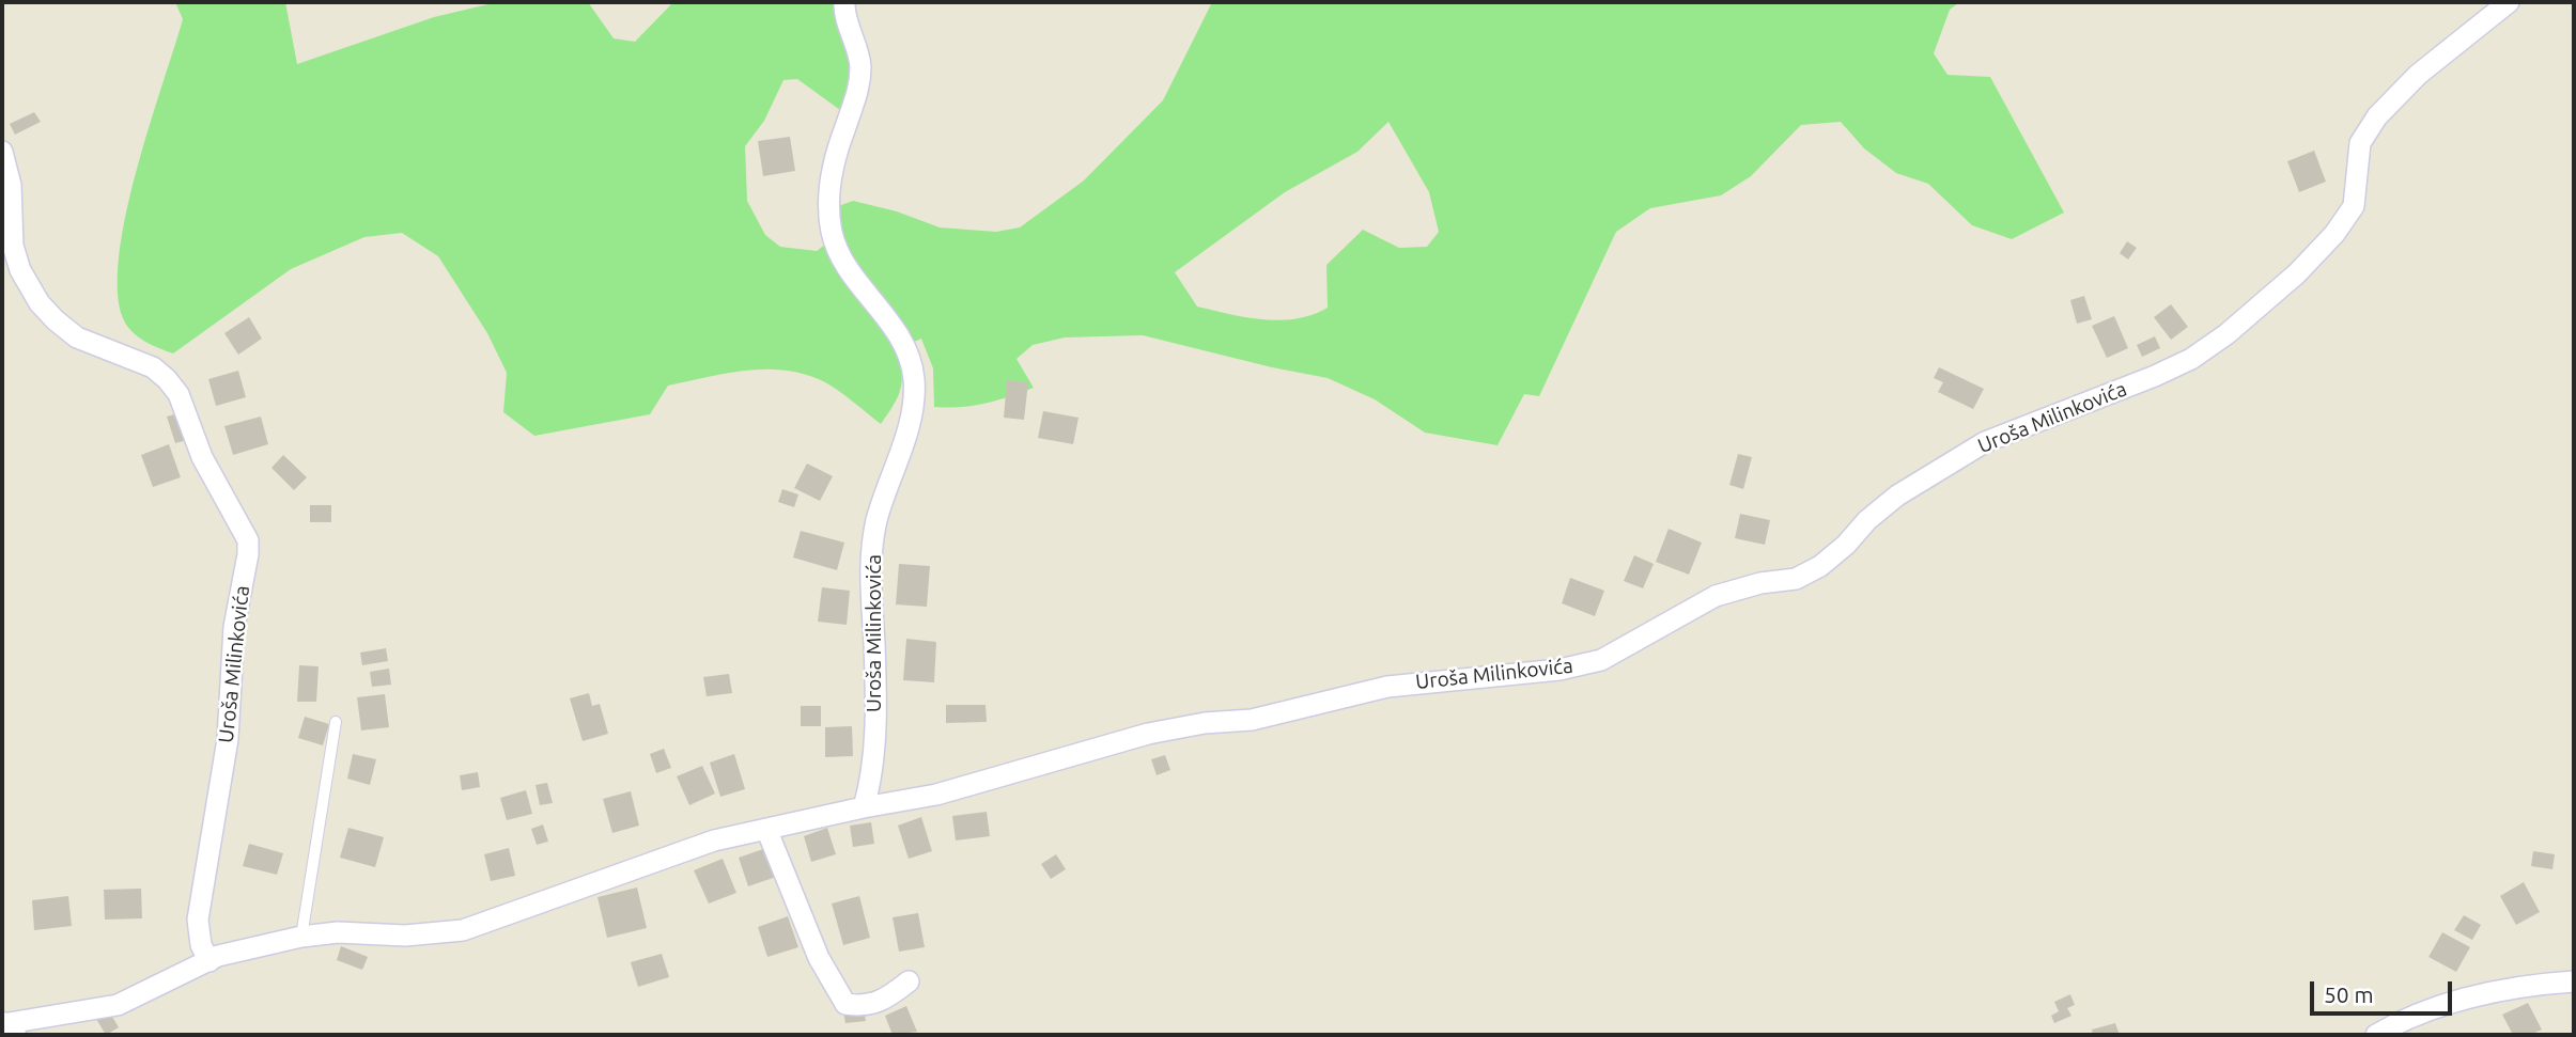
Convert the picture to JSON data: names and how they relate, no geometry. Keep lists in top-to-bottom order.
{
  "streets": {
    "street": ["Uroša Milinkovića"]
  },
  "scale_bar": "50 m"
}
